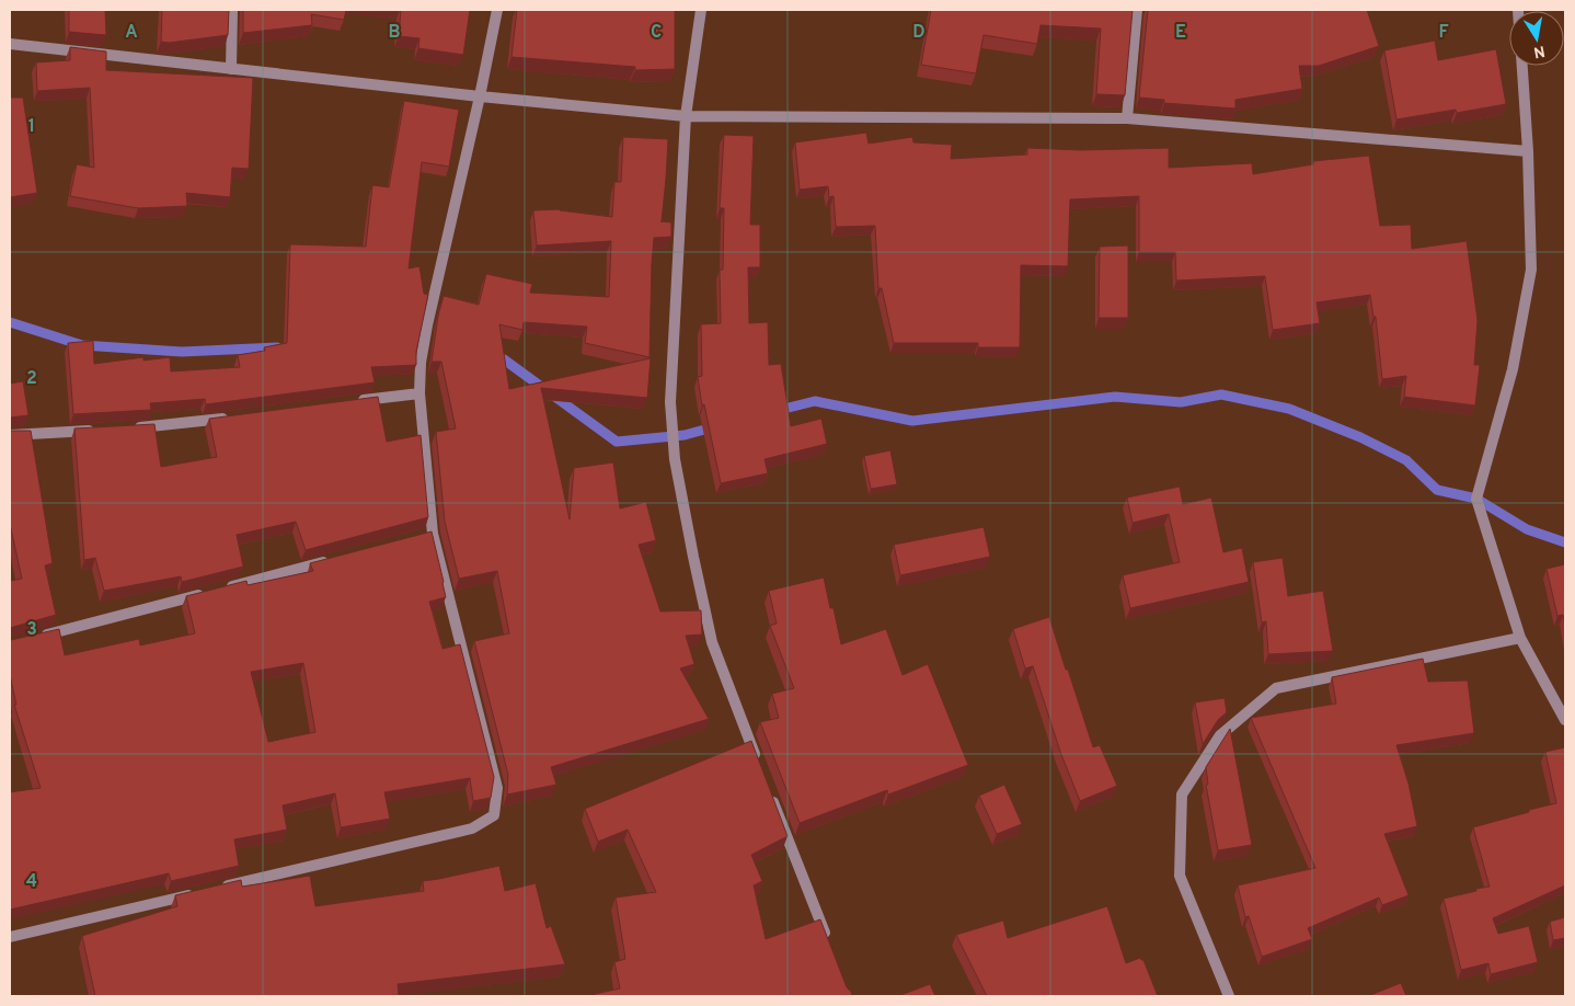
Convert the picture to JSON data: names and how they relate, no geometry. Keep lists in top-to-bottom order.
{
  "north": "bottom",
  "grid": {
    "columns": [
      "A",
      "B",
      "C",
      "D",
      "E",
      "F"
    ],
    "rows": [
      "1",
      "2",
      "3",
      "4"
    ]
  }
}
